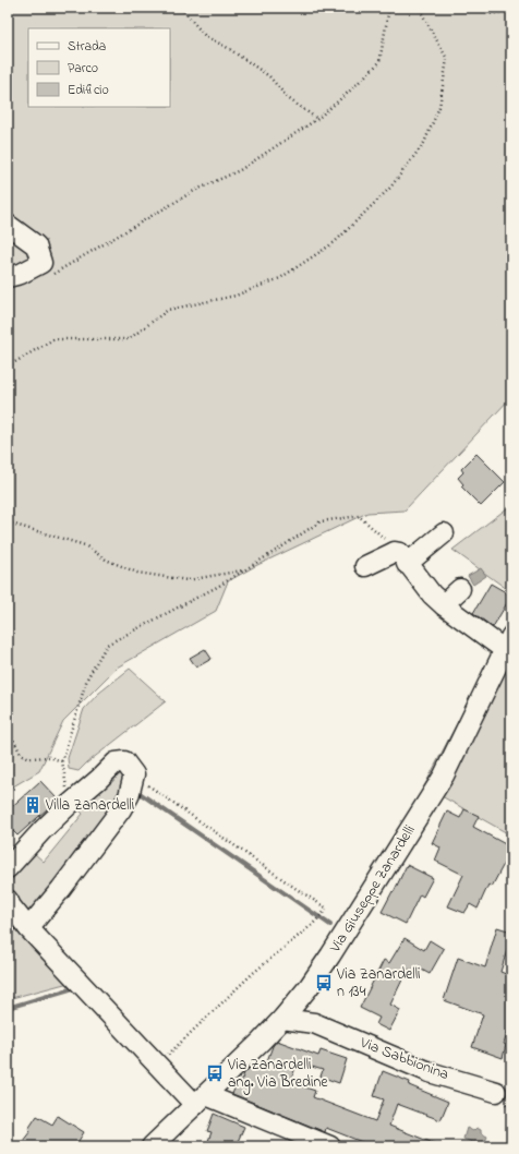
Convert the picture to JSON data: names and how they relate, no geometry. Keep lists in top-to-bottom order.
{
  "streets": {
    "street": ["Via Giuseppe Zanardelli", "Via Sabbionina"]
  },
  "crossings": [
    ["Via Giuseppe Zanardelli", "Via Sabbionina"]
  ],
  "places": {
    "building": ["Villa Zanardelli"],
    "bus stop": ["Via Zanardelli n 134", "Via Zanardelli ang. Via Bredine"]
  },
  "legend": ["Strada", "Parco", "Edificio"]
}
